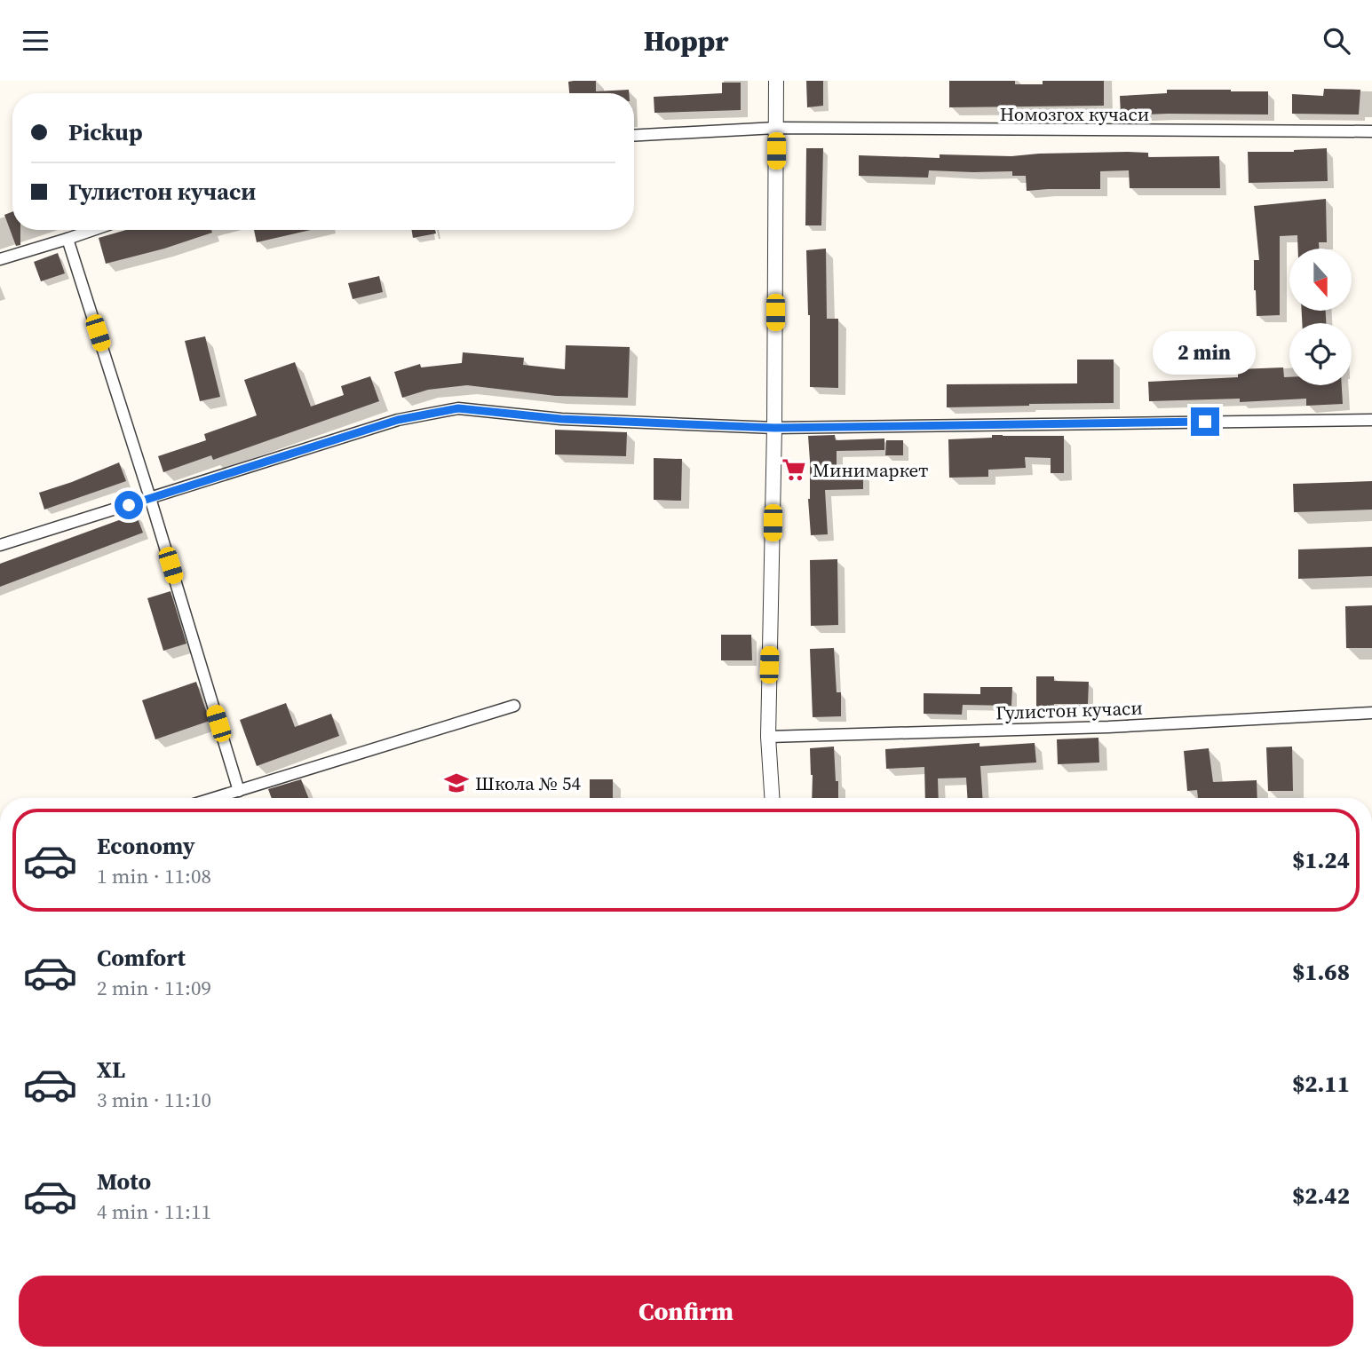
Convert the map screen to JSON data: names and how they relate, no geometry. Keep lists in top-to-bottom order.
{
  "streets": {
    "street": ["Номозгох кучаси", "Гулистон кучаси"]
  },
  "places": {
    "supermarket": ["Минимаркет"],
    "school or university": ["Школа № 54"]
  },
  "north": "bottom",
  "page": {
    "header": "Hoppr",
    "banner": ["Pickup", "Гулистон кучаси"],
    "bubble": "2 min",
    "list": [
      {
        "name": "Economy",
        "note": "1 min · 11:08",
        "value": "$1.24"
      },
      {
        "name": "Comfort",
        "note": "2 min · 11:09",
        "value": "$1.68"
      },
      {
        "name": "XL",
        "note": "3 min · 11:10",
        "value": "$2.11"
      },
      {
        "name": "Moto",
        "note": "4 min · 11:11",
        "value": "$2.42"
      }
    ],
    "buttons": "Confirm"
  }
}
